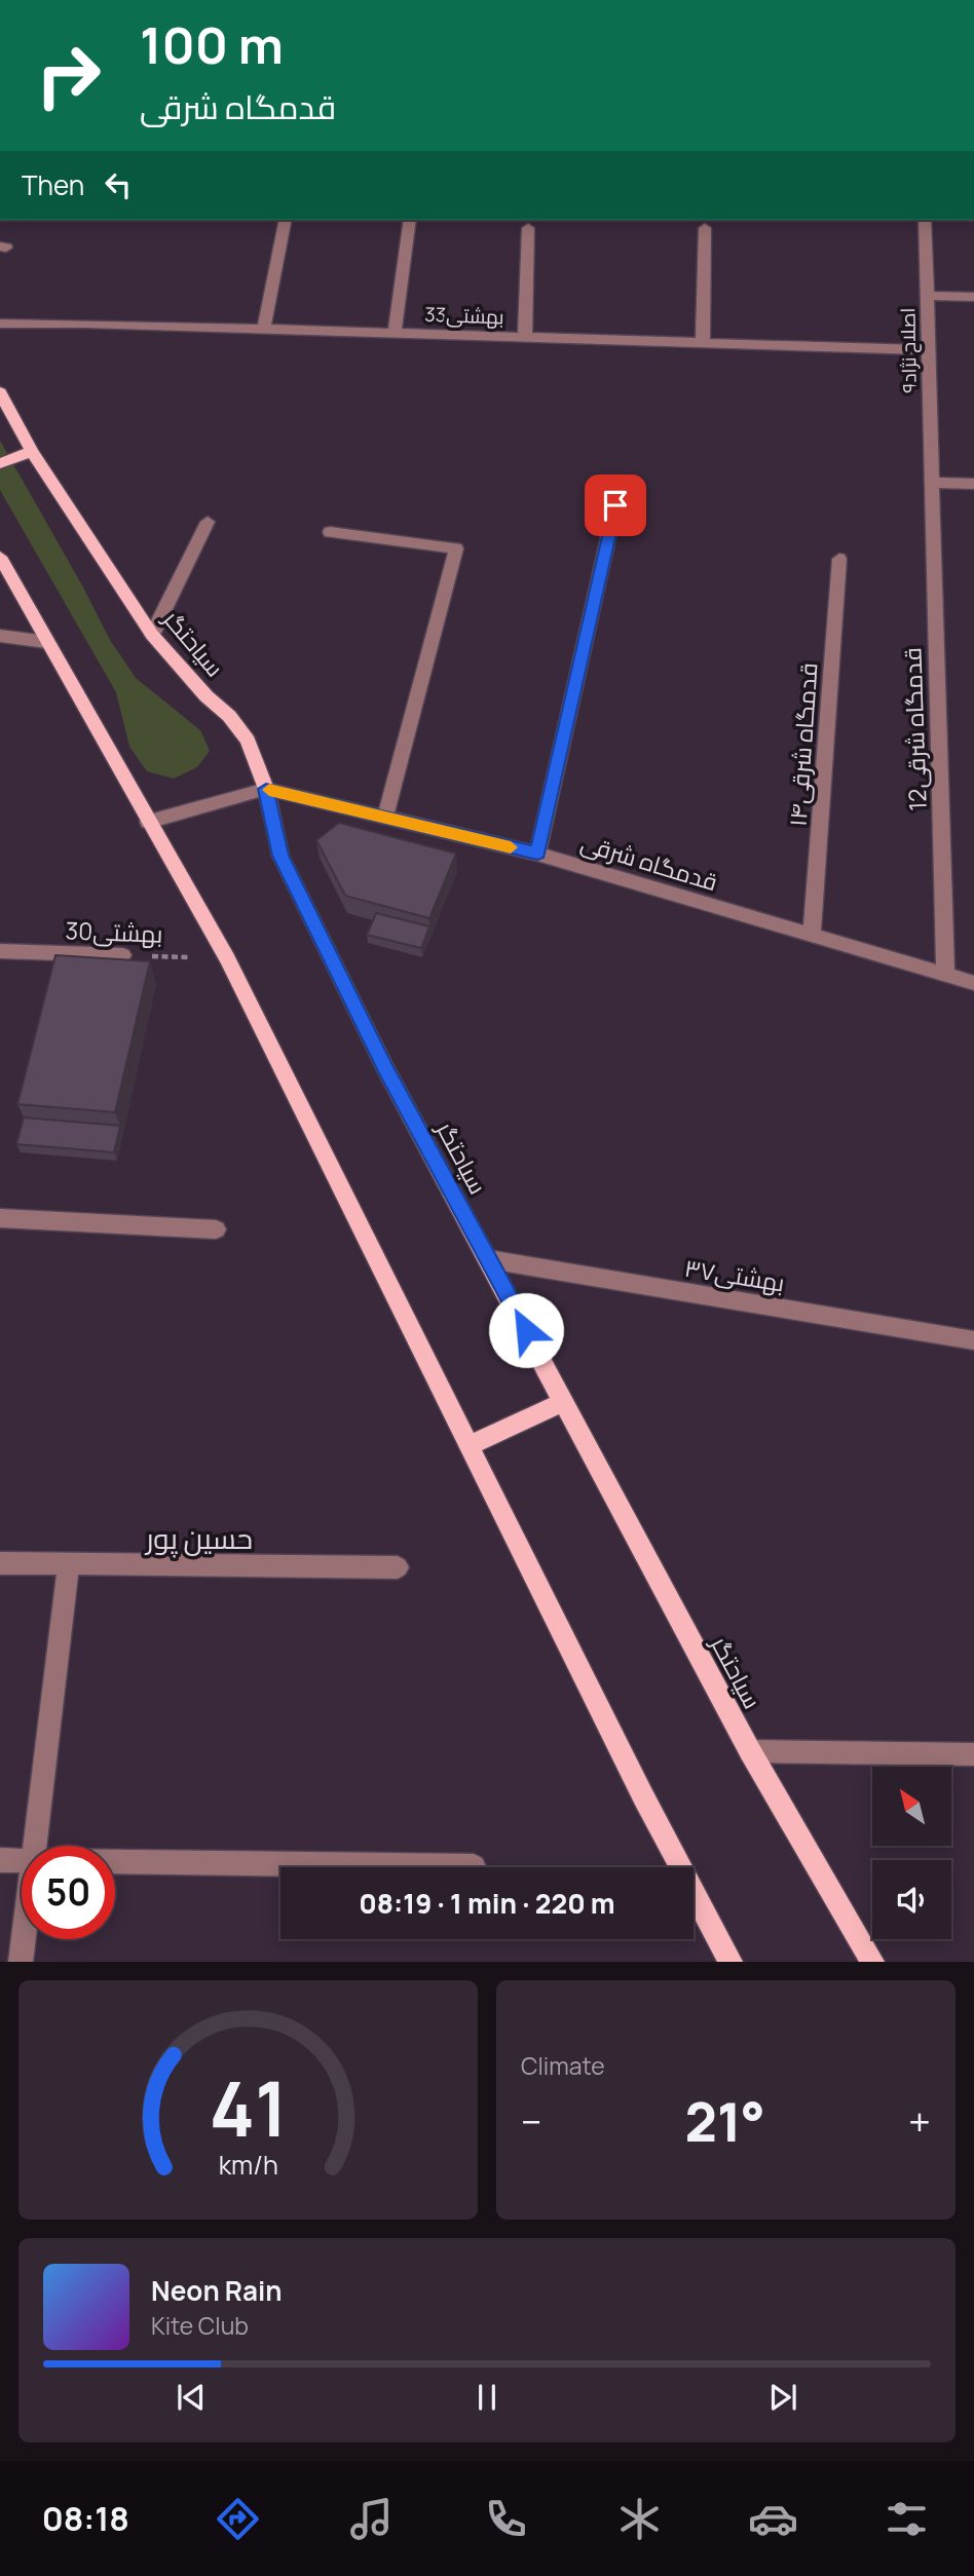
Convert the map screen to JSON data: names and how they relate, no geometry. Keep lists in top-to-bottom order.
{
  "streets": {
    "main road": ["سیاحتگر"],
    "street": [
      "33بهشتی",
      "اصلاح نژاد۹",
      "12قدمگاه شرقی",
      "قدمگاه شرقی۱۴",
      "قدمگاه شرقی",
      "30بهشتی",
      "بهشتی۳۷",
      "حسین پور"
    ]
  },
  "crossings": [
    ["33بهشتی", "اصلاح نژاد۹"],
    ["اصلاح نژاد۹", "12قدمگاه شرقی"],
    ["سیاحتگر", "قدمگاه شرقی"],
    ["سیاحتگر", "بهشتی۳۷"],
    ["12قدمگاه شرقی", "قدمگاه شرقی"],
    ["قدمگاه شرقی۱۴", "قدمگاه شرقی"]
  ],
  "north": "top left",
  "page": {
    "turn": ["100 m", "قدمگاه شرقی"],
    "then": "Then",
    "limit": "50",
    "trip": "08:19 · 1 min · 220 m",
    "tile": "Climate",
    "heat": ["−", "21°", "+"],
    "song": ["Neon Rain", "Kite Club"],
    "tabs": "08:18",
    "gauge": ["41", "km/h"]
  }
}
